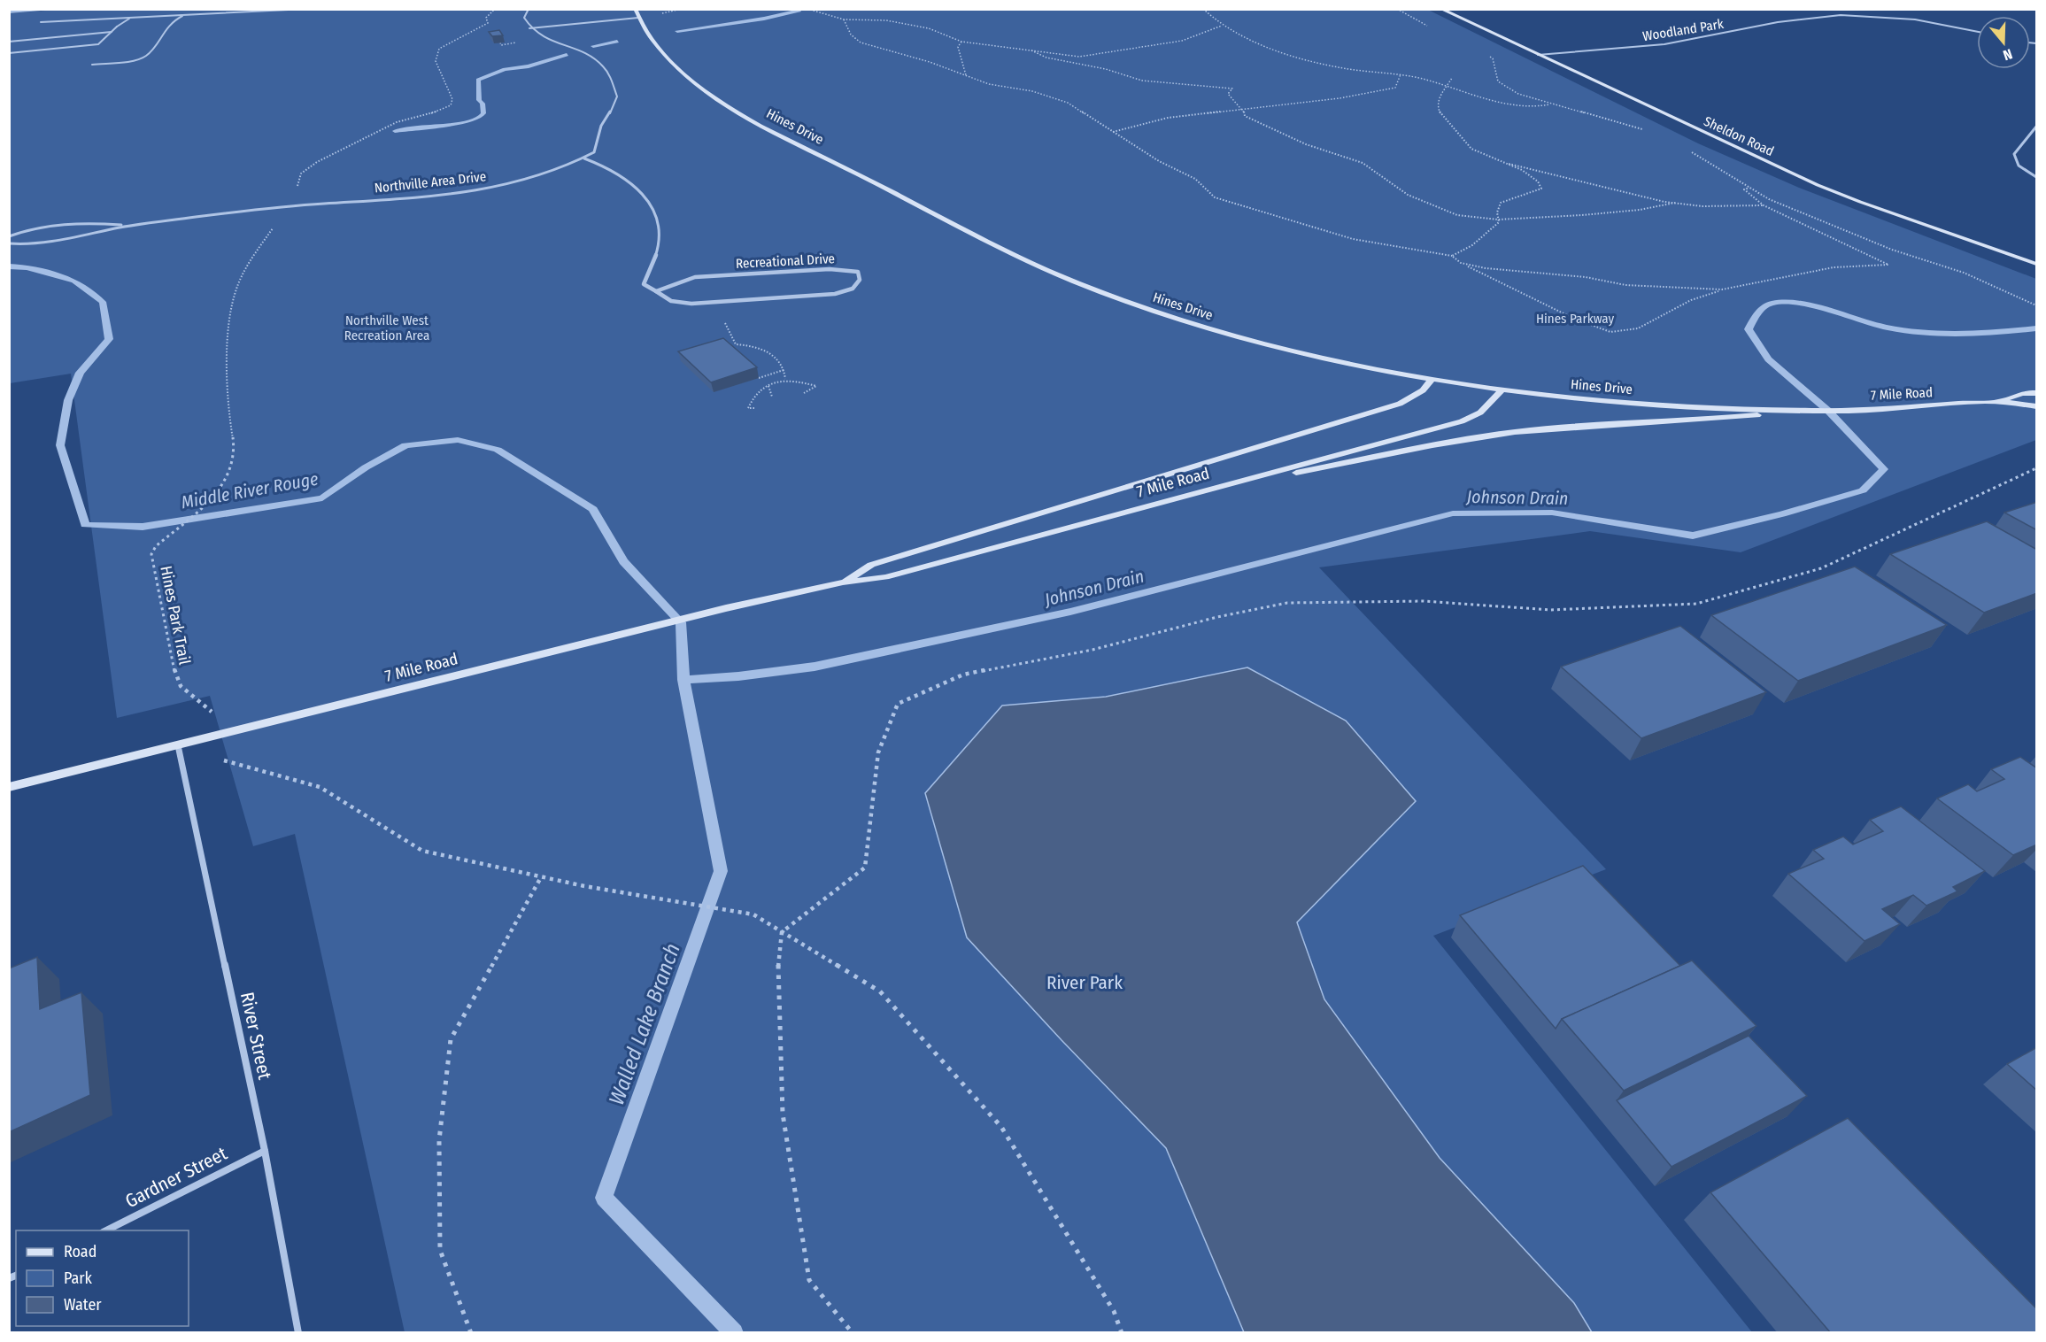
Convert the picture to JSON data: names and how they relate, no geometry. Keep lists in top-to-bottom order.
{
  "streets": {
    "street": [
      "Woodland Park",
      "Hines Drive",
      "Sheldon Road",
      "Northville Area Drive",
      "Recreational Drive",
      "7 Mile Road",
      "River Street",
      "Gardner Street"
    ],
    "path": ["Hines Park Trail"]
  },
  "crossings": [
    ["Woodland Park", "Sheldon Road"],
    ["Hines Drive", "7 Mile Road"],
    ["7 Mile Road", "River Street"],
    ["River Street", "Gardner Street"]
  ],
  "water": ["Middle River Rouge", "Johnson Drain", "Walled Lake Branch"],
  "parks": ["Hines Parkway", "Northville West Recreation Area", "River Park"],
  "legend": ["Road", "Park", "Water"],
  "north": "bottom"
}
